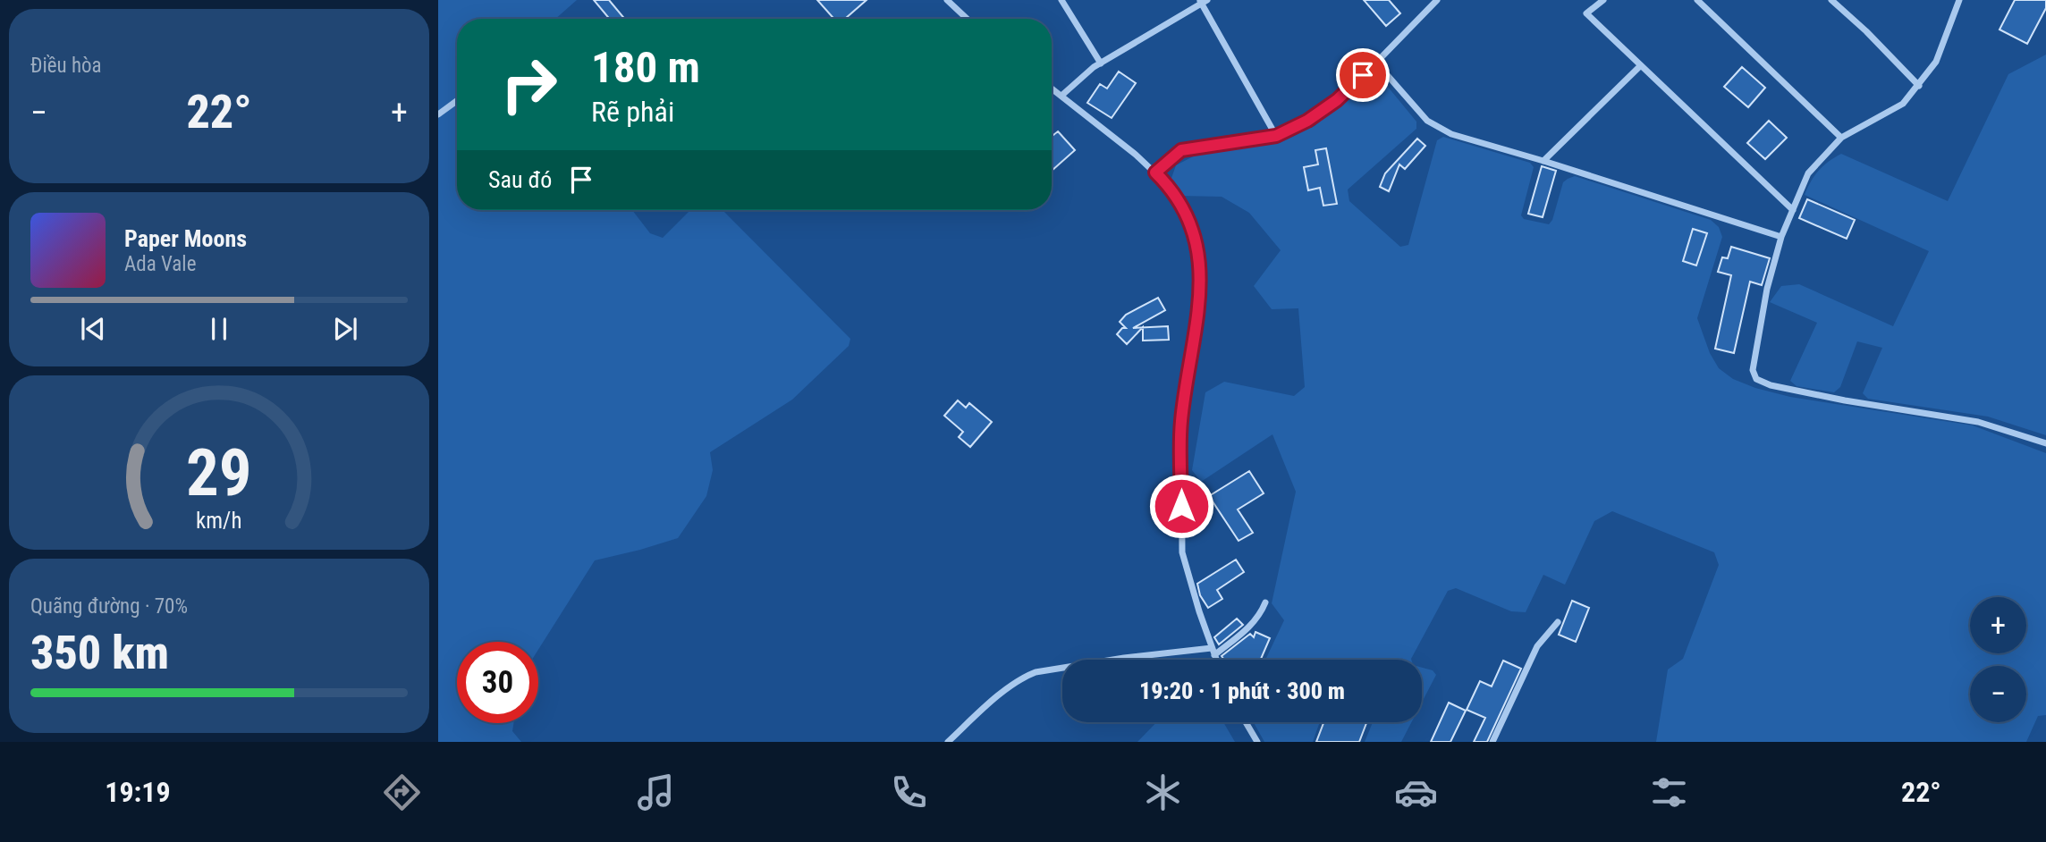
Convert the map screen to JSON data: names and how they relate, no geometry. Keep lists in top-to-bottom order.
{
  "page": {
    "tile": [
      "Điều hòa",
      ["Quãng đường · 70%", "350 km"]
    ],
    "turn": ["180 m", "Rẽ phải"],
    "heat": ["−", "22°", "+"],
    "then": "Sau đó",
    "song": ["Paper Moons", "Ada Vale"],
    "map_buttons": ["+", "−"],
    "limit": "30",
    "trip": "19:20 · 1 phút · 300 m",
    "tabs": ["19:19", "22°"],
    "gauge": ["29", "km/h"]
  }
}
